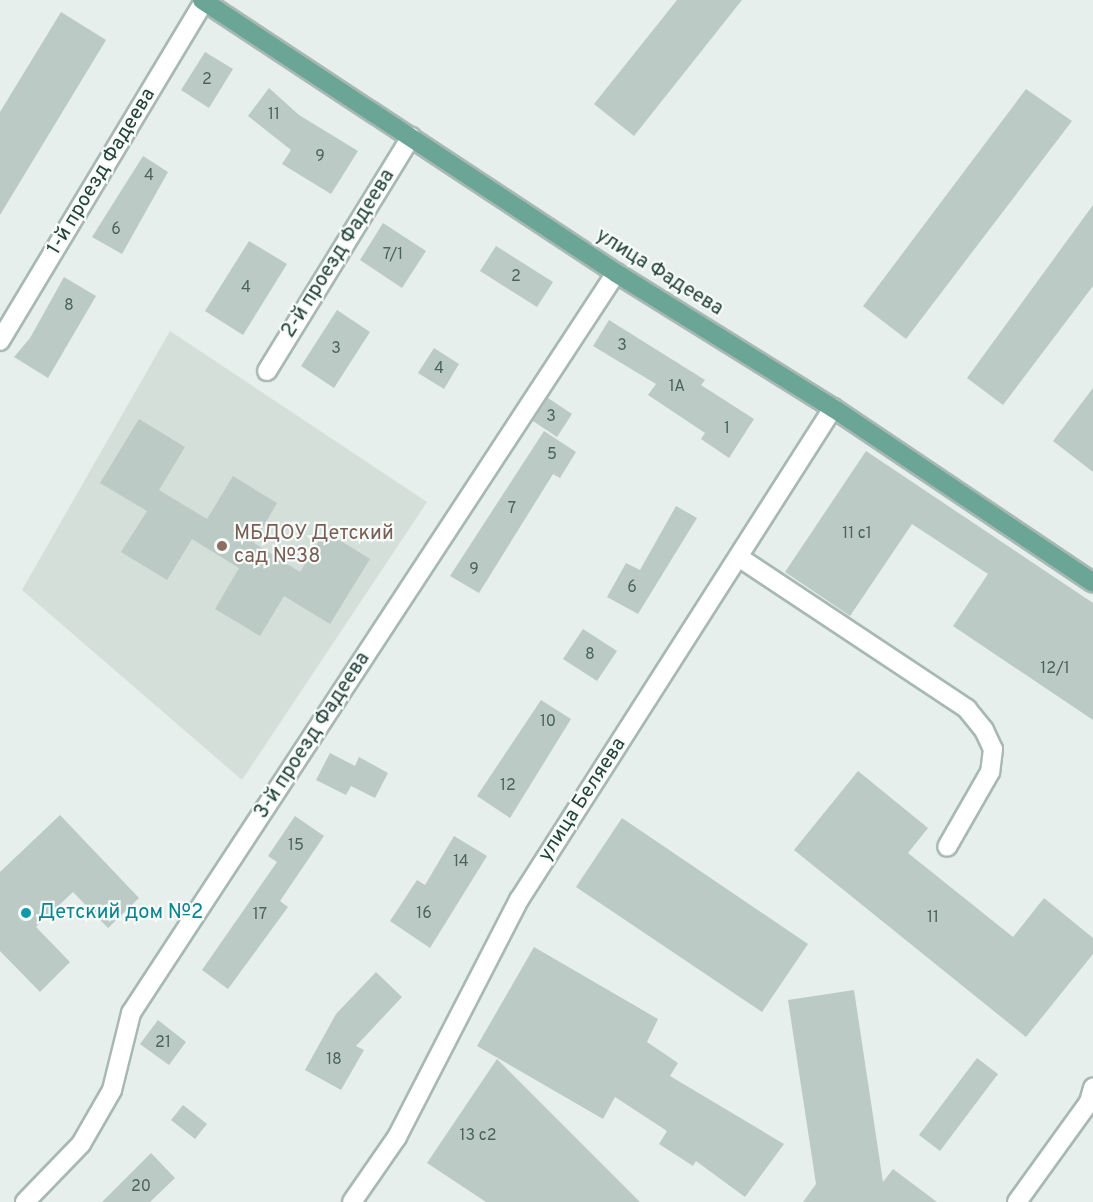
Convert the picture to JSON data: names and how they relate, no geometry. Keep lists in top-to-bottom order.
{
  "streets": {
    "main road": ["улица Фадеева"],
    "street": [
      "1-й проезд Фадеева",
      "2-й проезд Фадеева",
      "3-й проезд Фадеева",
      "улица Беляева"
    ]
  },
  "crossings": [
    ["1-й проезд Фадеева", "улица Фадеева"],
    ["2-й проезд Фадеева", "улица Фадеева"],
    ["улица Фадеева", "3-й проезд Фадеева"],
    ["улица Фадеева", "улица Беляева"]
  ],
  "places": ["МБДОУ Детский сад №38", "Детский дом №2"],
  "house_numbers": [
    "2",
    "11",
    "9",
    "4",
    "6",
    "7/1",
    "2",
    "4",
    "8",
    "3",
    "3",
    "4",
    "1А",
    "3",
    "1",
    "5",
    "7",
    "11 с1",
    "9",
    "6",
    "8",
    "12/1",
    "10",
    "12",
    "15",
    "14",
    "16",
    "17",
    "11",
    "21",
    "18",
    "13 с2",
    "20"
  ]
}
